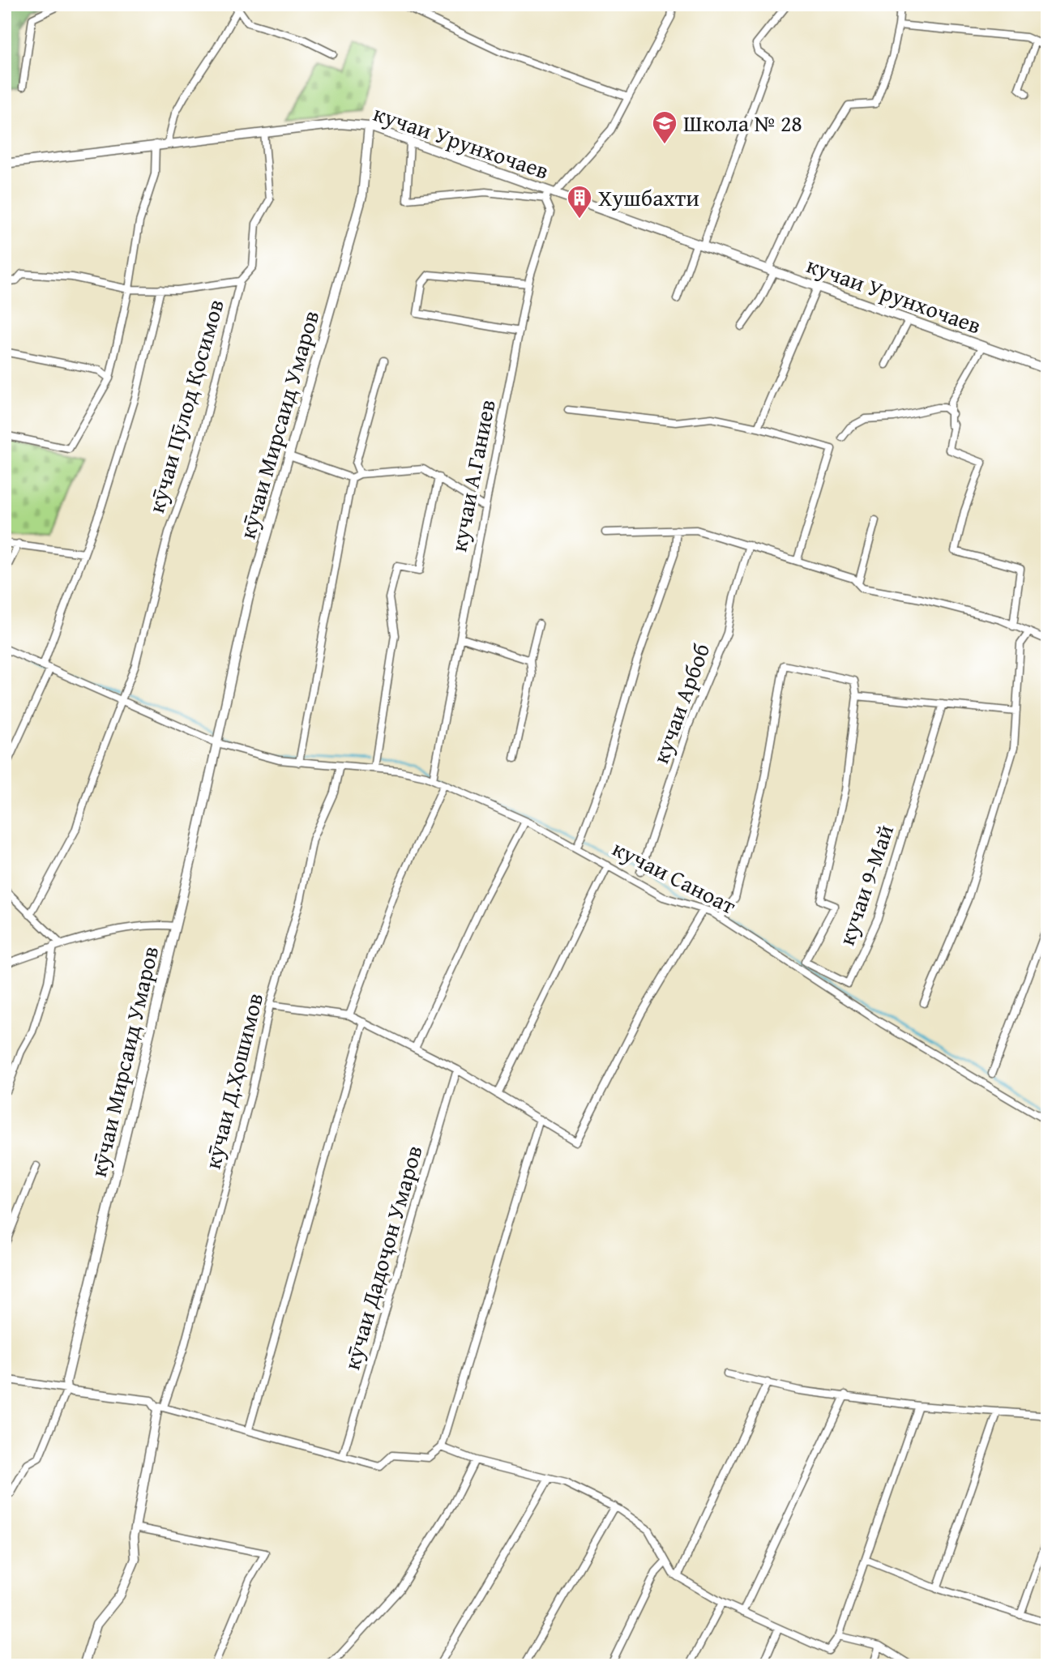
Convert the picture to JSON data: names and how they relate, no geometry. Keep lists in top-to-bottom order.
{
  "streets": {
    "street": [
      "кучаи Урунхочаев",
      "кӯчаи Пӯлод Қосимов",
      "кӯчаи Мирсаид Умаров",
      "кучаи А.Ганиев",
      "кучаи Арбоб",
      "кучаи Саноат",
      "кучаи 9-Май",
      "кӯчаи Д.Ҳошимов",
      "кӯчаи Дадоҷон Умаров"
    ]
  },
  "crossings": [
    ["кучаи Урунхочаев", "кӯчаи Пӯлод Қосимов"],
    ["кучаи Урунхочаев", "кӯчаи Мирсаид Умаров"],
    ["кучаи Урунхочаев", "кучаи А.Ганиев"],
    ["кӯчаи Пӯлод Қосимов", "кучаи Саноат"],
    ["кӯчаи Мирсаид Умаров", "кучаи Саноат"],
    ["кучаи А.Ганиев", "кучаи Саноат"],
    ["кучаи Саноат", "кӯчаи Д.Ҳошимов"]
  ],
  "places": {
    "school or university": ["Школа № 28"],
    "building": ["Хушбахти"]
  }
}
